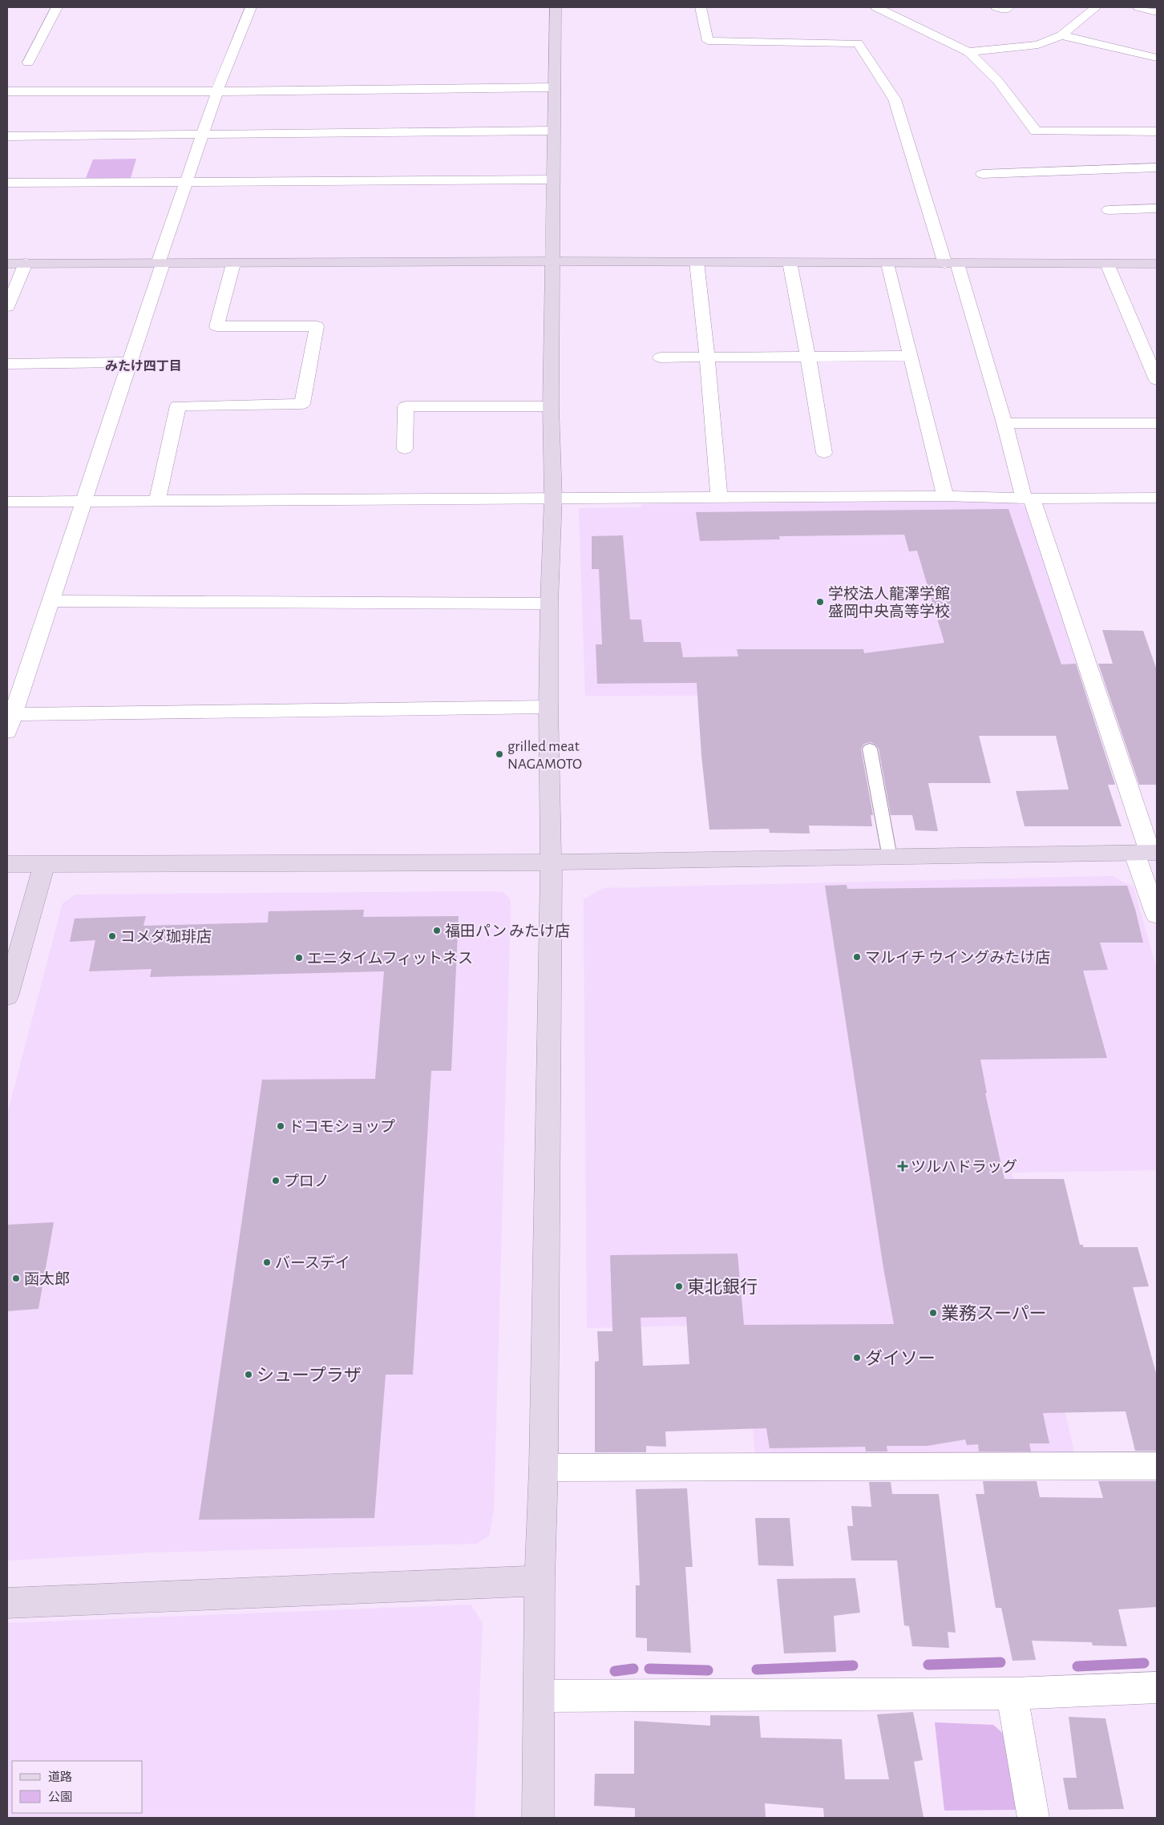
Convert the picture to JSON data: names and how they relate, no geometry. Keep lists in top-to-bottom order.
{
  "districts": ["みたけ四丁目"],
  "places": {
    "other": [
      "学校法人龍澤学館 盛岡中央高等学校",
      "grilled meat NAGAMOTO",
      "福田パン みたけ店",
      "コメダ珈琲店",
      "マルイチ ウイングみたけ店",
      "エニタイムフィットネス",
      "ドコモショップ",
      "プロノ",
      "バースデイ",
      "函太郎",
      "東北銀行",
      "業務スーパー",
      "ダイソー",
      "シュープラザ"
    ],
    "health": ["ツルハドラッグ"]
  },
  "legend": ["道路", "公園"]
}
